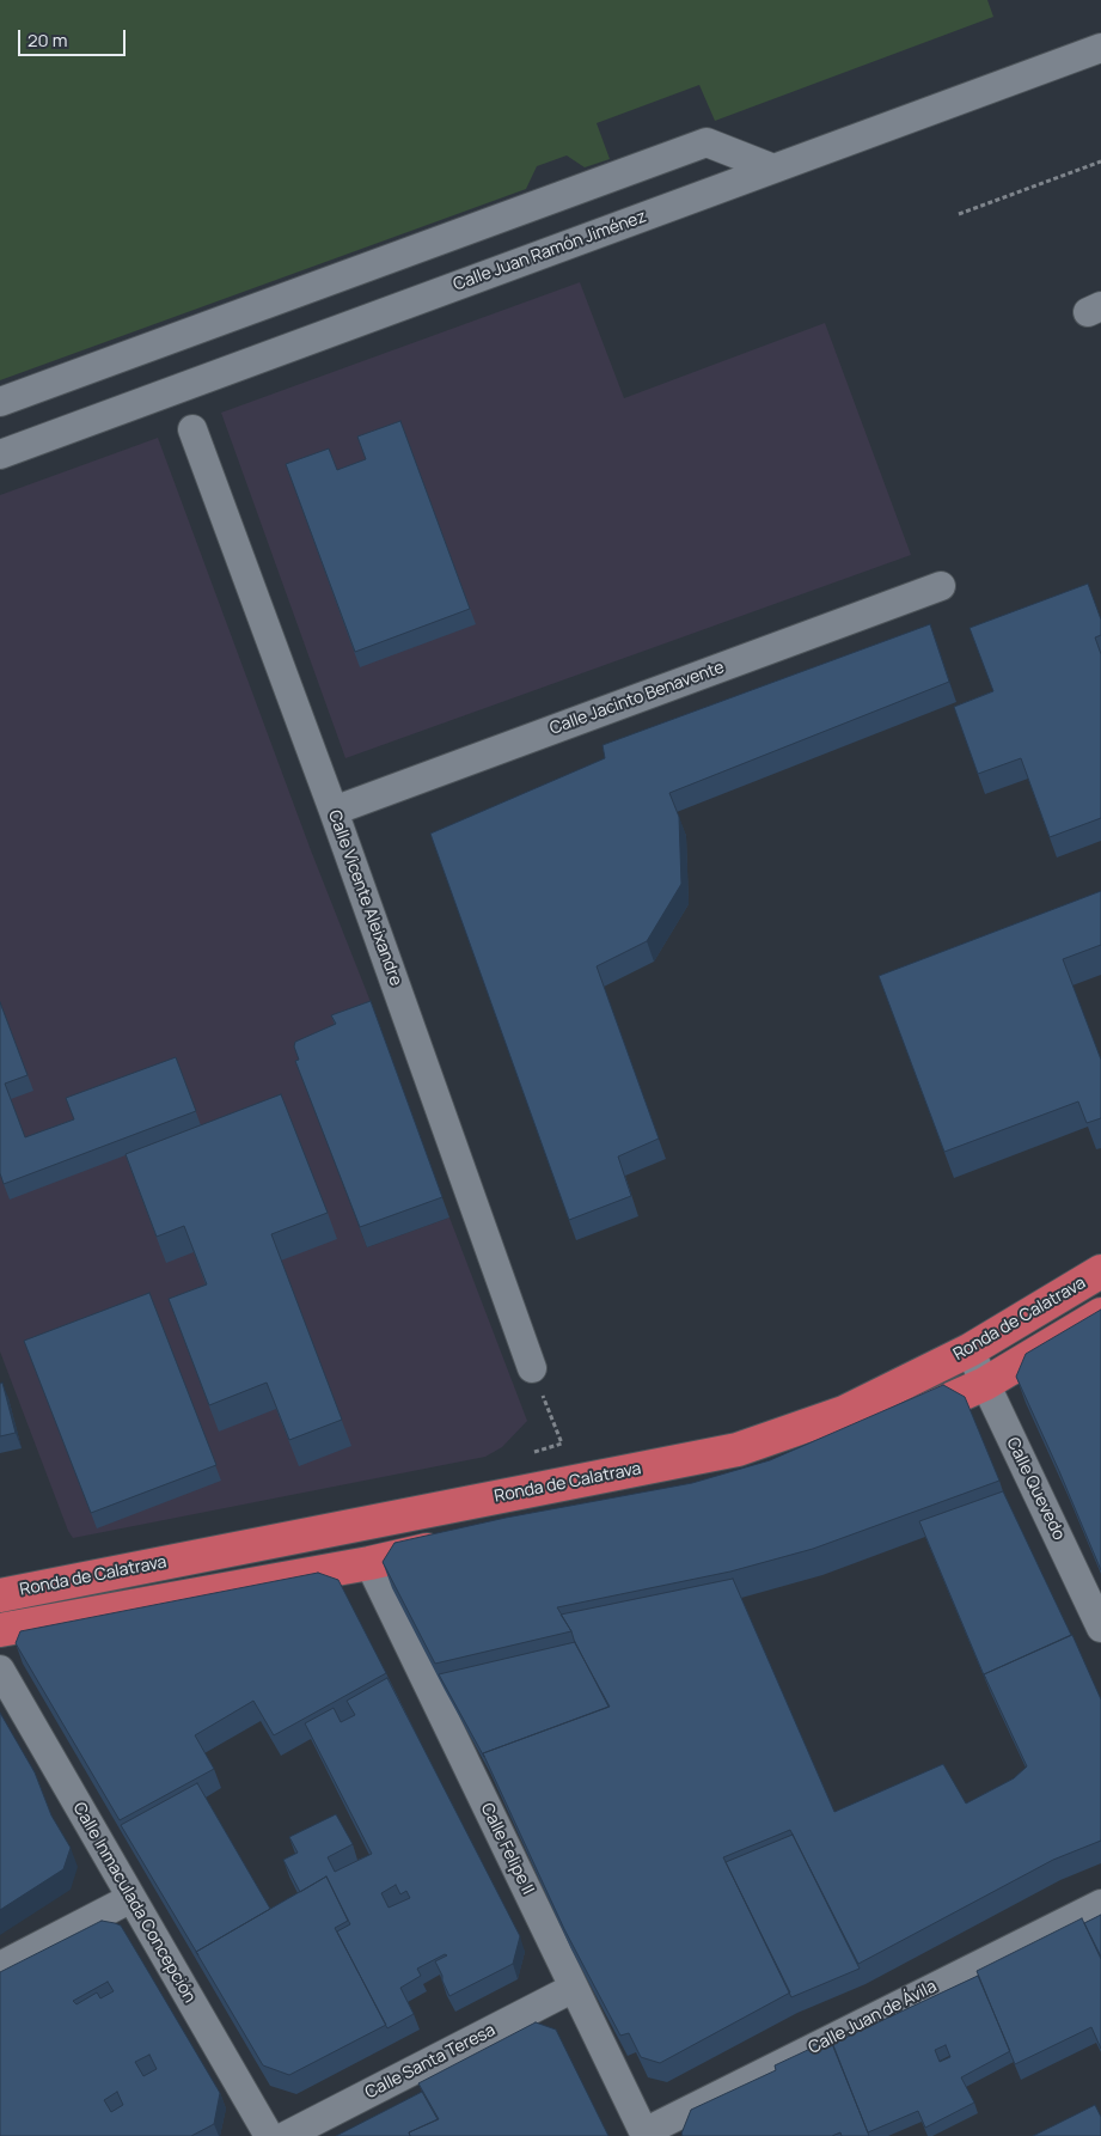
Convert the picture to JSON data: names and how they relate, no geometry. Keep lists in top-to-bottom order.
{
  "streets": {
    "highway": ["Ronda de Calatrava"],
    "street": [
      "Calle Juan Ramón Jiménez",
      "Calle Jacinto Benavente",
      "Calle Vicente Aleixandre",
      "Calle Quevedo",
      "Calle Felipe II",
      "Calle Inmaculada Concepción",
      "Calle Juan de Ávila",
      "Calle Santa Teresa"
    ]
  },
  "crossings": [
    ["Calle Jacinto Benavente", "Calle Vicente Aleixandre"],
    ["Ronda de Calatrava", "Calle Quevedo"],
    ["Calle Felipe II", "Calle Juan de Ávila"],
    ["Calle Felipe II", "Calle Santa Teresa"]
  ],
  "scale_bar": "20 m"
}
